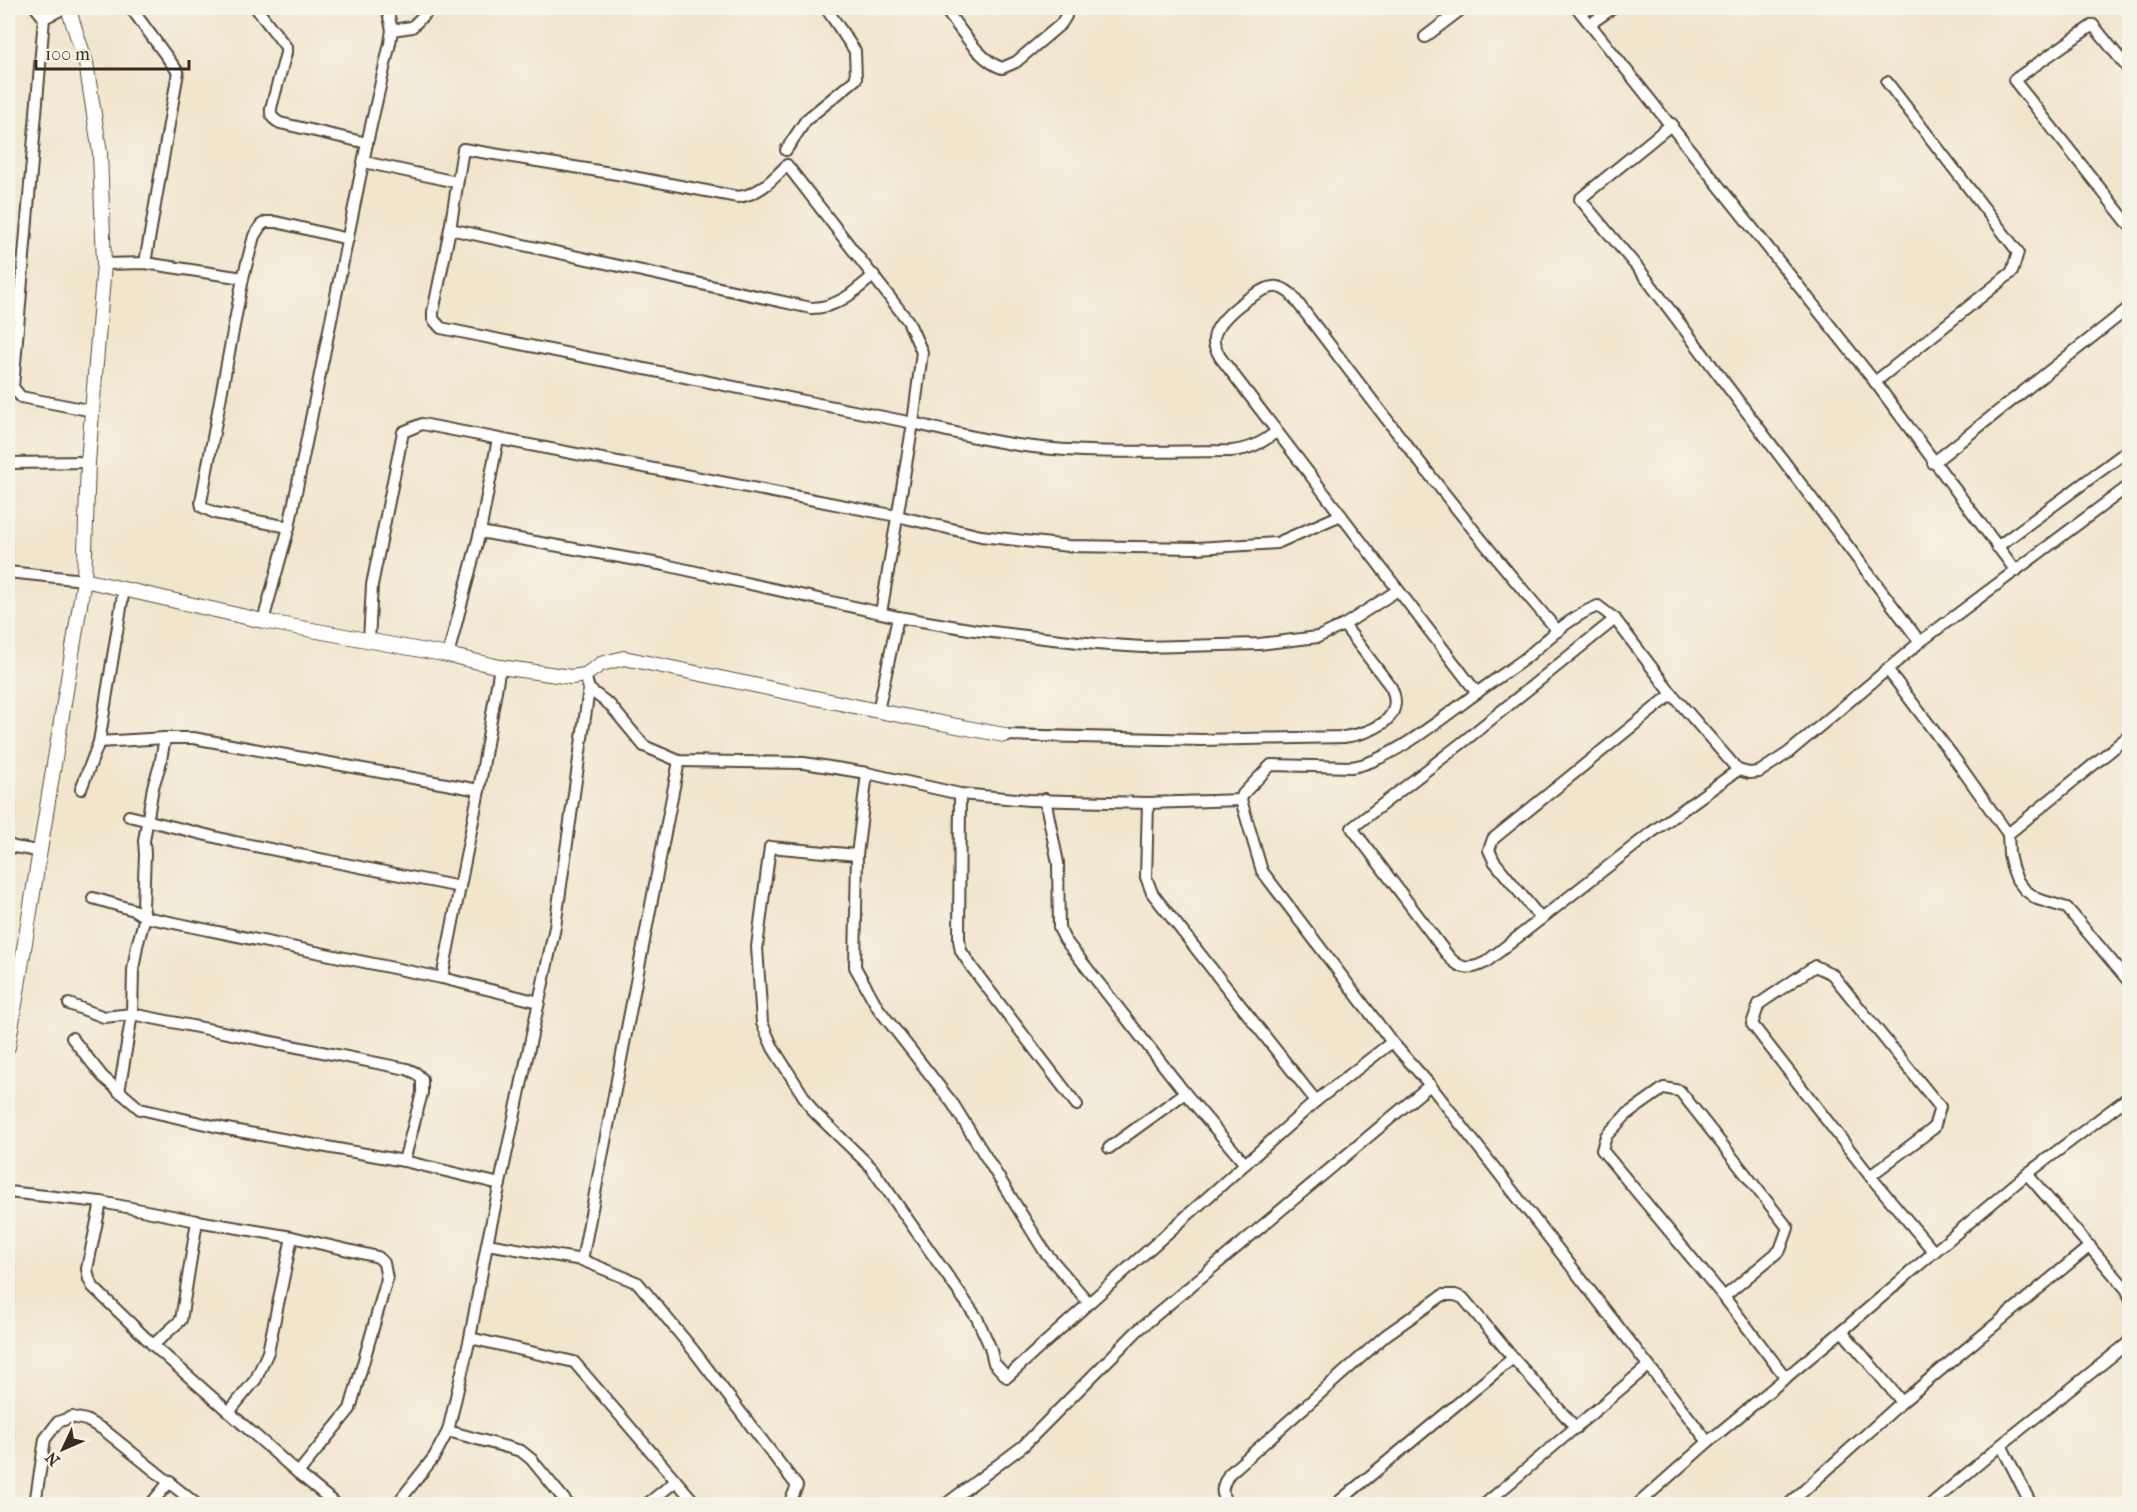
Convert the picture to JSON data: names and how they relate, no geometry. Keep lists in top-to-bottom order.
{
  "scale_bar": "100 m",
  "north": "bottom left"
}
